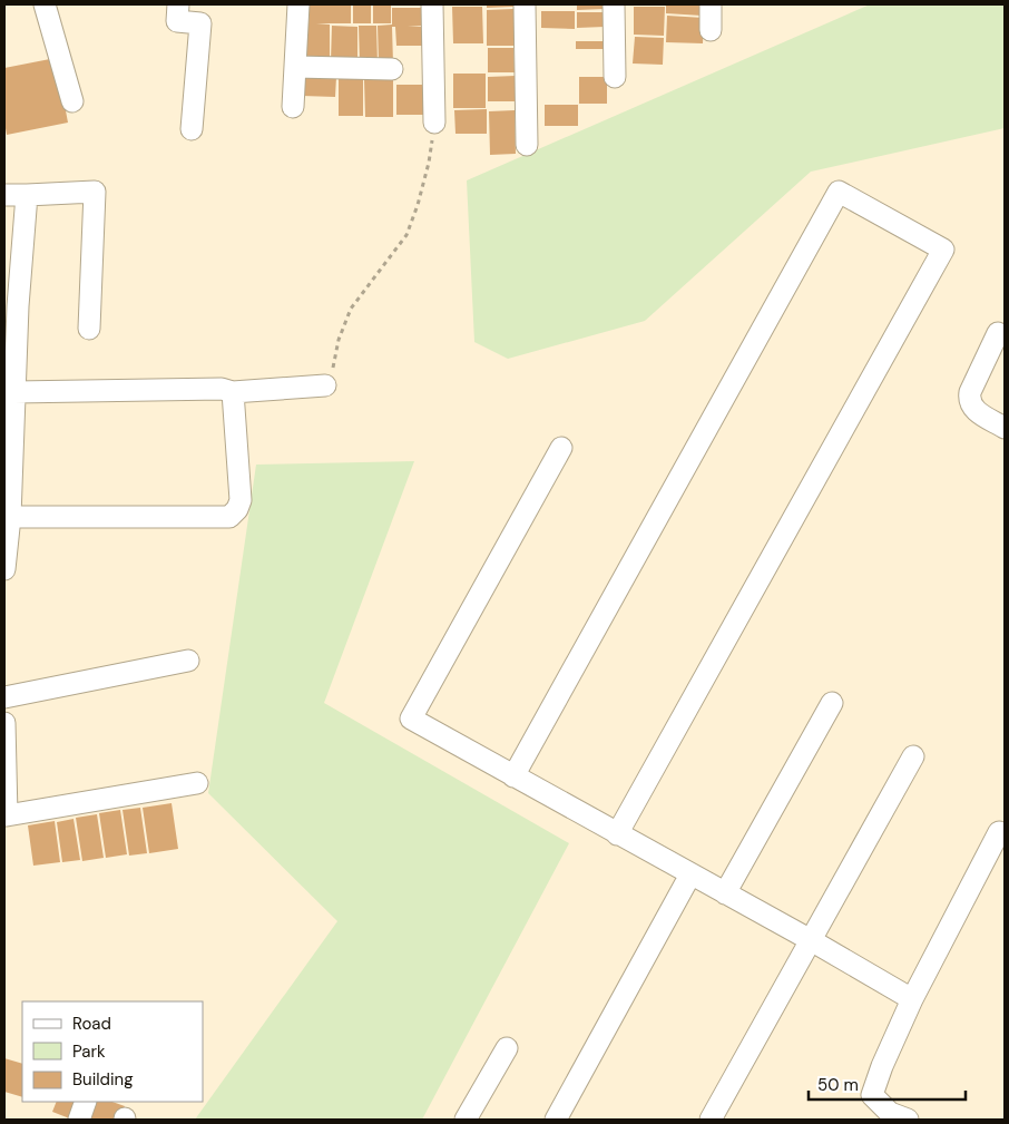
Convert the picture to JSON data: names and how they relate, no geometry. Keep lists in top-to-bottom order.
{
  "legend": ["Road", "Park", "Building"],
  "scale_bar": "50 m"
}
